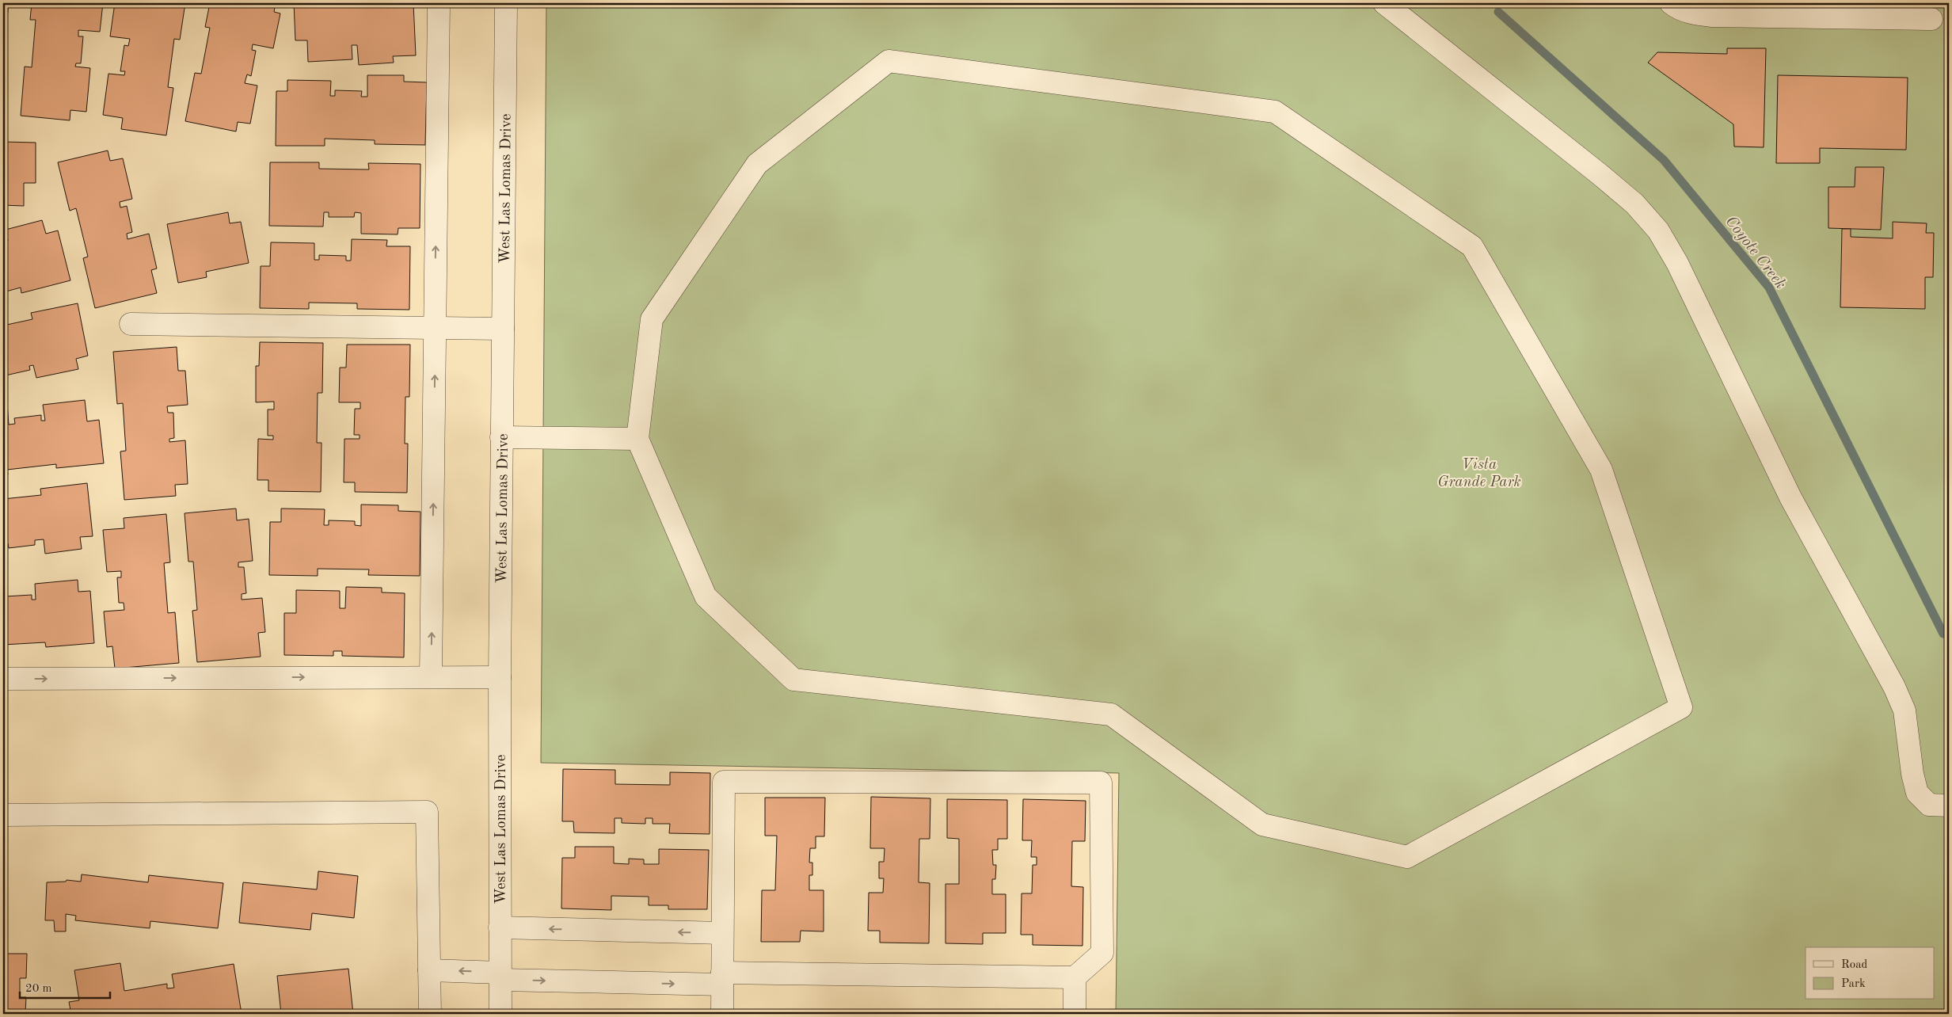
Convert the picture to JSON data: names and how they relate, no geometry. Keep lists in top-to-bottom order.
{
  "streets": {
    "street": ["West Las Lomas Drive"]
  },
  "water": ["Coyote Creek"],
  "parks": ["Vista Grande Park"],
  "legend": ["Road", "Park"],
  "scale_bar": "20 m"
}
